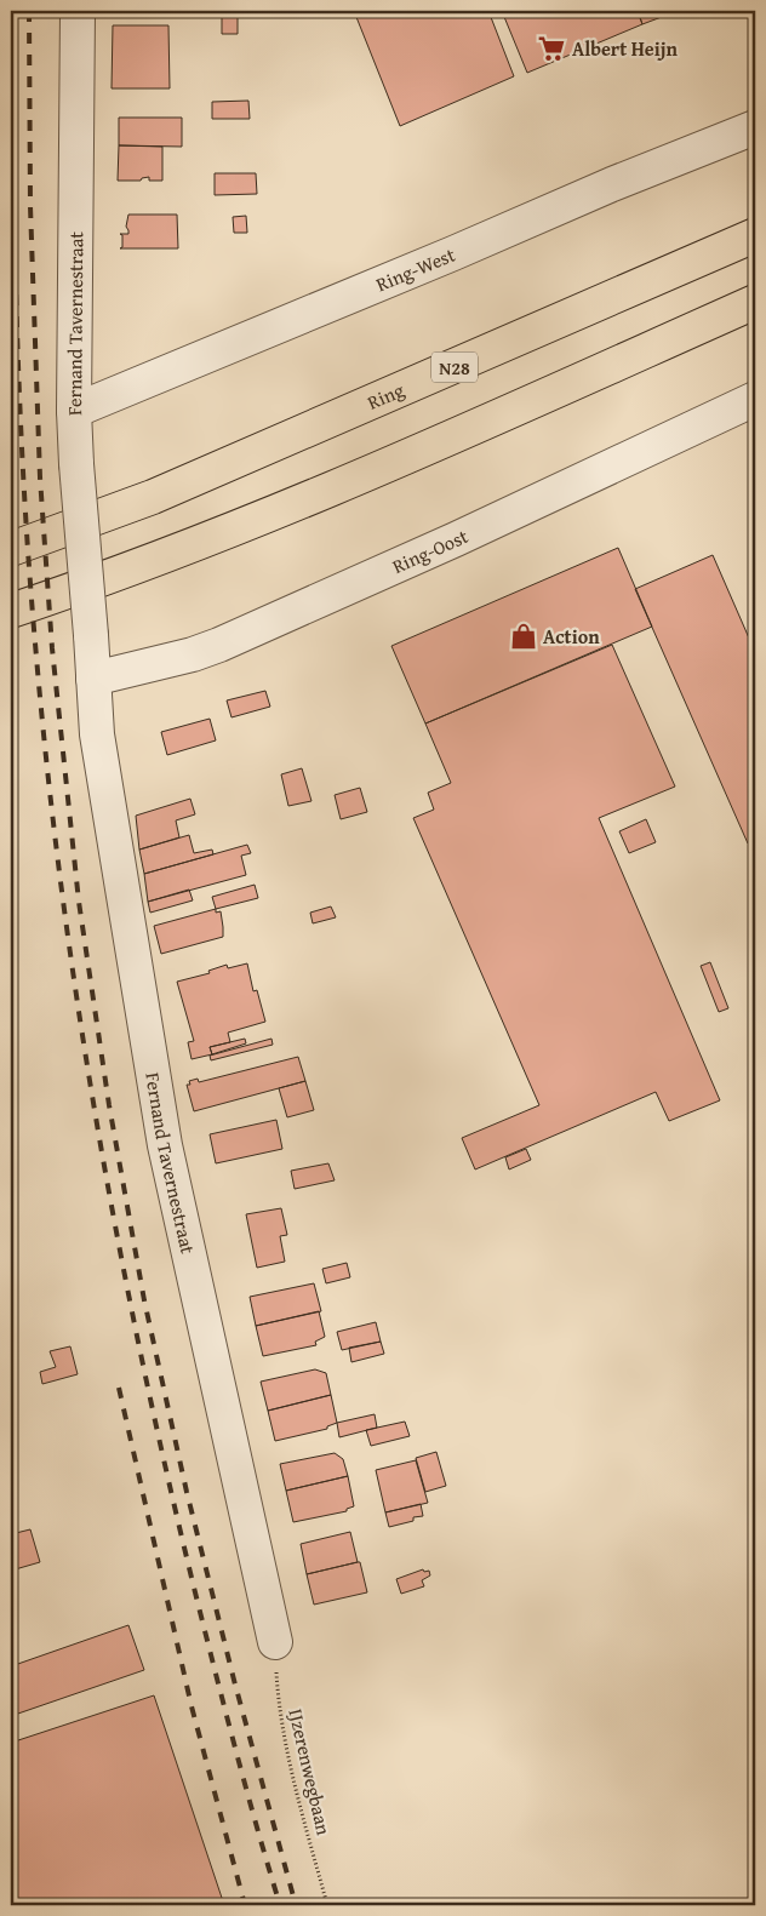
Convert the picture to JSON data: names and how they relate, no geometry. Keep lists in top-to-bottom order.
{
  "streets": {
    "highway": ["N28", "Ring"],
    "street": ["Ring-West", "Fernand Tavernestraat", "Ring-Oost"],
    "path": ["IJzerenwegbaan"]
  },
  "crossings": [
    ["Ring-West", "Fernand Tavernestraat"],
    ["Fernand Tavernestraat", "Ring-Oost"],
    ["Fernand Tavernestraat", "IJzerenwegbaan"]
  ],
  "places": {
    "supermarket": ["Albert Heijn"],
    "shop": ["Action"]
  }
}
